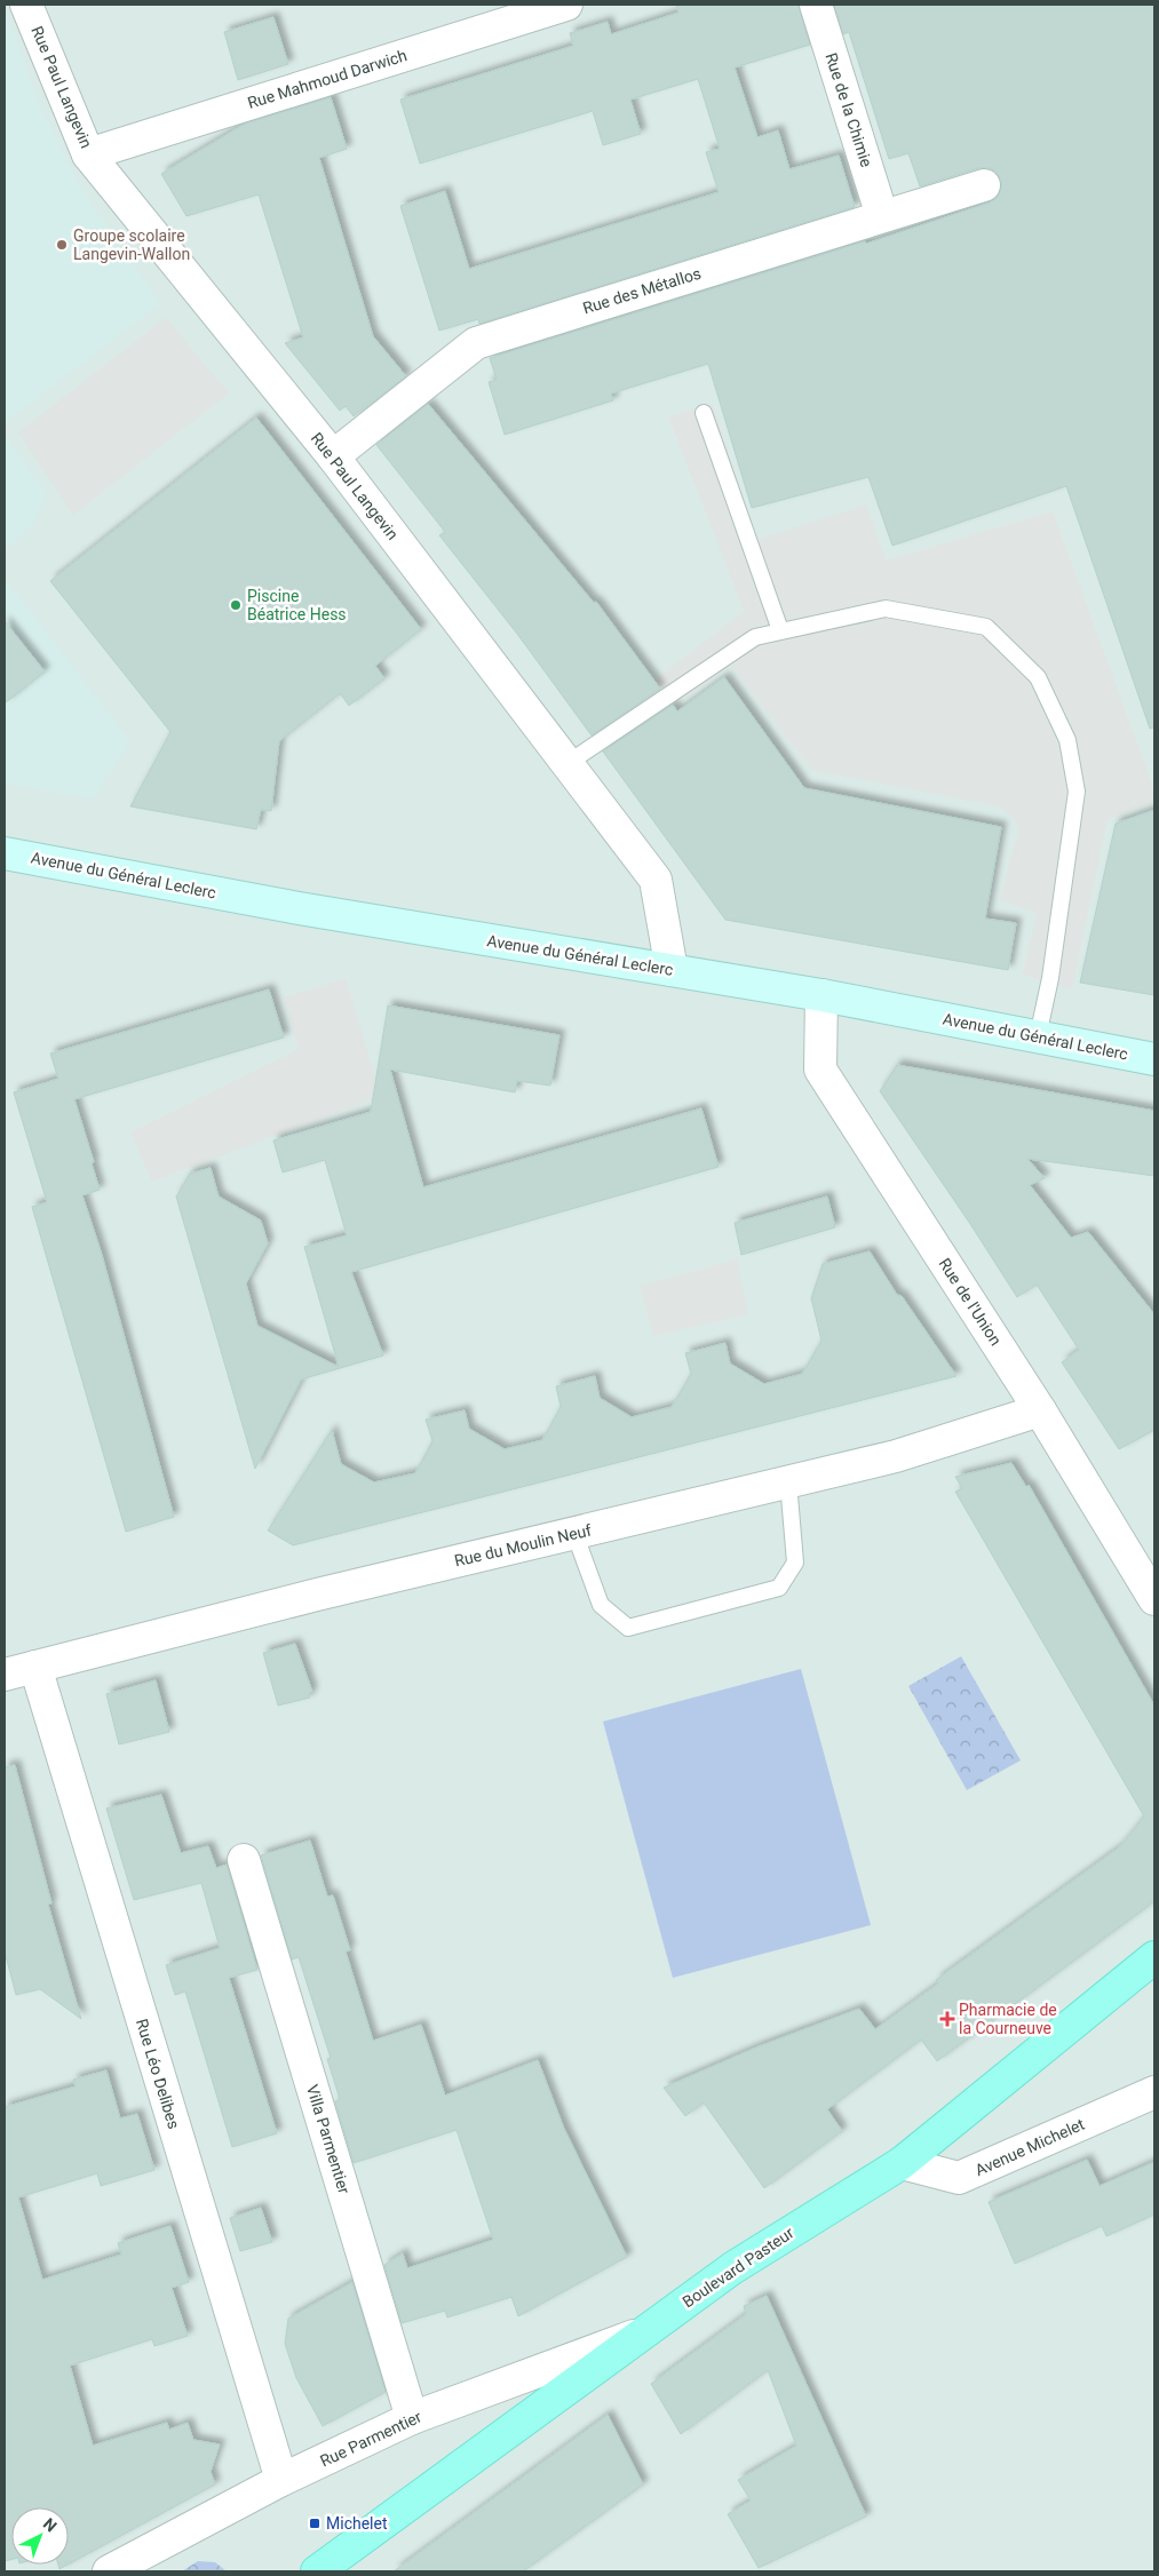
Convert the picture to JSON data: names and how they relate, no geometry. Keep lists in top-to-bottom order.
{
  "streets": {
    "main road": ["Avenue du Général Leclerc", "Boulevard Pasteur"],
    "street": [
      "Rue Mahmoud Darwich",
      "Rue Paul Langevin",
      "Rue de la Chimie",
      "Rue des Métallos",
      "Rue de l'Union",
      "Rue du Moulin Neuf",
      "Rue Léo Delibes",
      "Villa Parmentier",
      "Avenue Michelet",
      "Rue Parmentier"
    ]
  },
  "crossings": [
    ["Rue Mahmoud Darwich", "Rue Paul Langevin"],
    ["Rue Paul Langevin", "Rue des Métallos"],
    ["Rue Paul Langevin", "Avenue du Général Leclerc"],
    ["Rue de la Chimie", "Rue des Métallos"],
    ["Avenue du Général Leclerc", "Rue de l'Union"],
    ["Rue de l'Union", "Rue du Moulin Neuf"],
    ["Rue du Moulin Neuf", "Rue Léo Delibes"],
    ["Rue Léo Delibes", "Rue Parmentier"],
    ["Villa Parmentier", "Rue Parmentier"],
    ["Avenue Michelet", "Boulevard Pasteur"],
    ["Boulevard Pasteur", "Rue Parmentier"]
  ],
  "places": {
    "other": ["Groupe scolaire Langevin-Wallon", "Piscine Béatrice Hess"],
    "health": ["Pharmacie de la Courneuve"],
    "transit": ["Michelet"]
  },
  "north": "top right"
}
